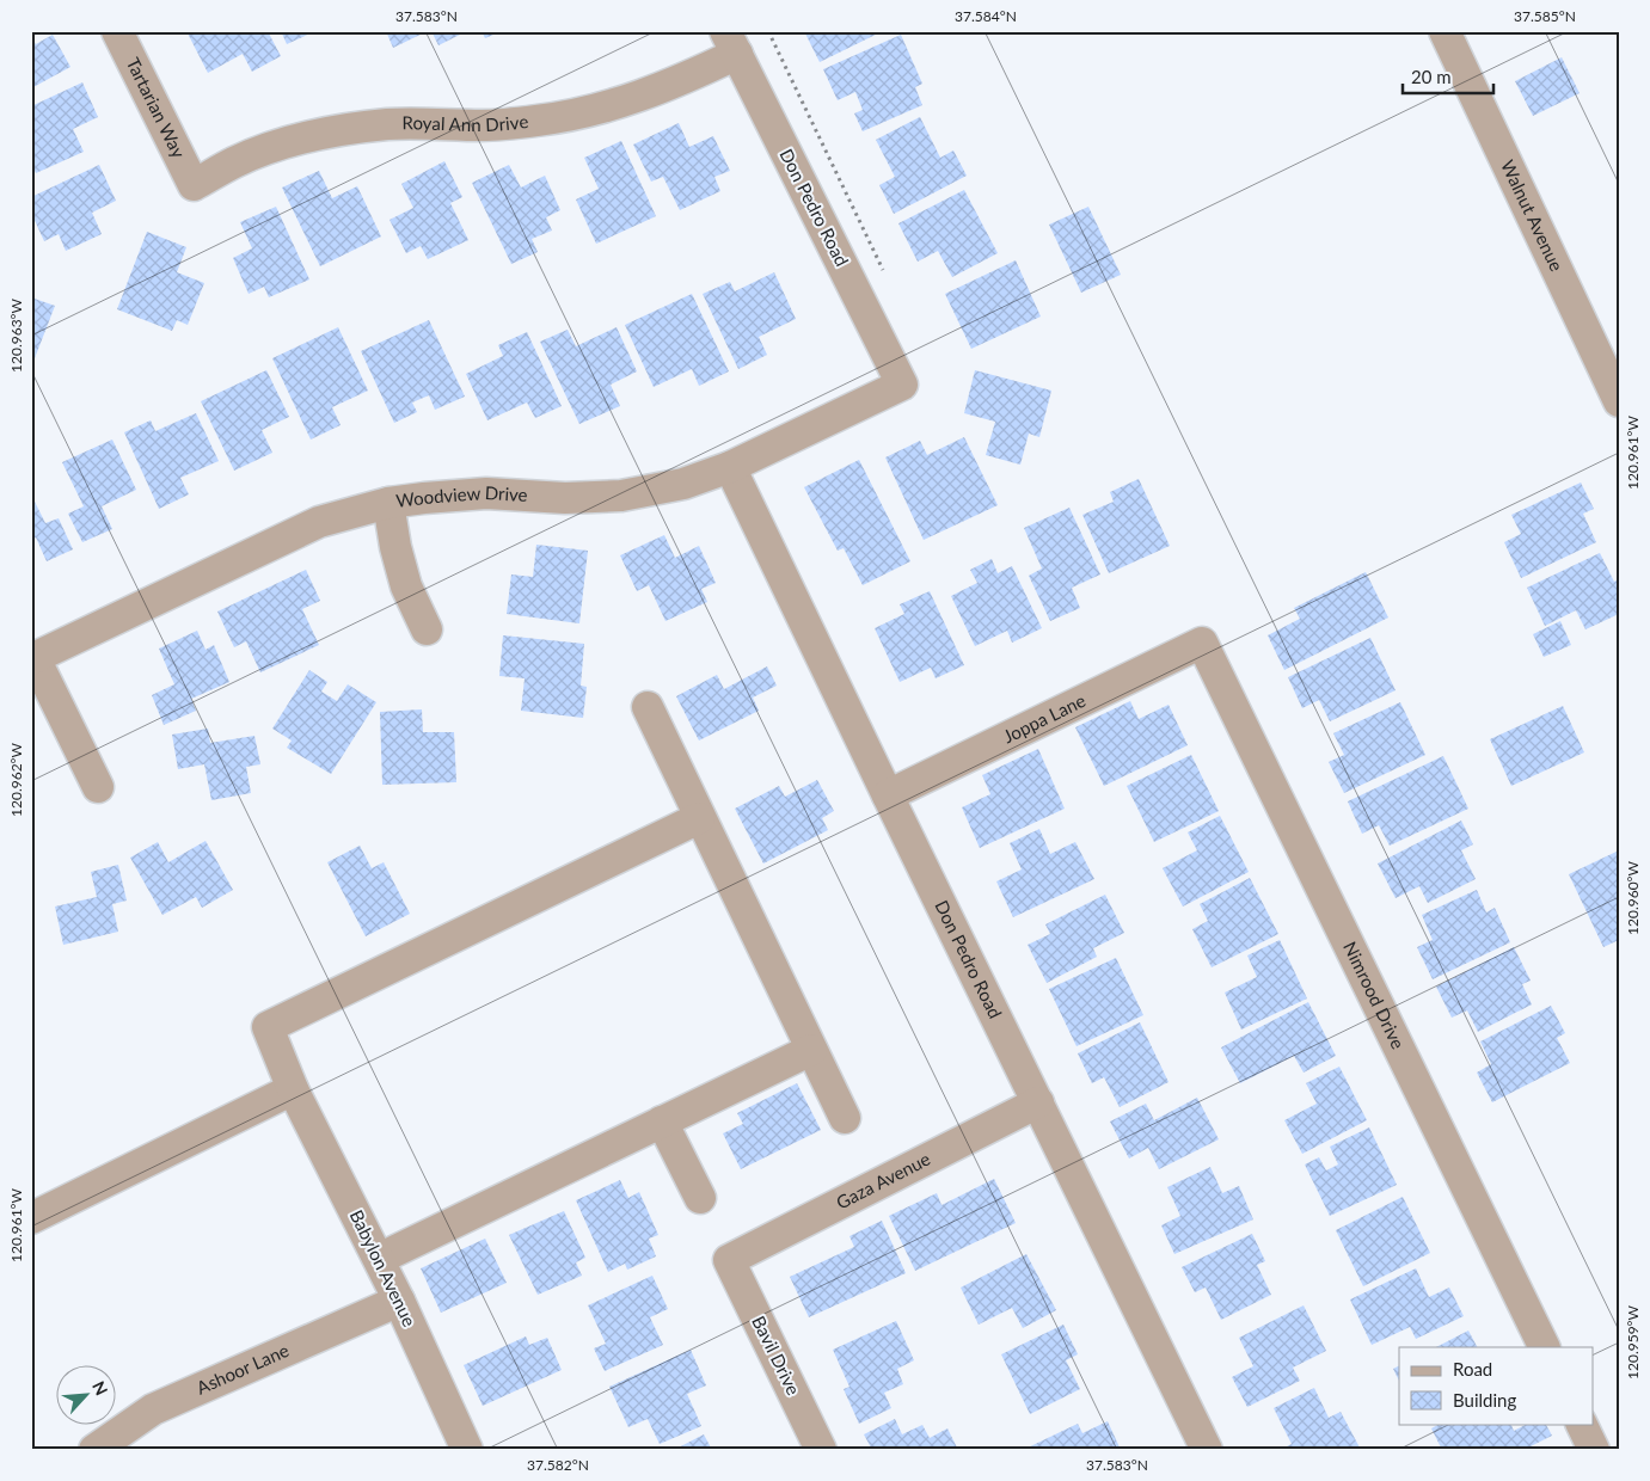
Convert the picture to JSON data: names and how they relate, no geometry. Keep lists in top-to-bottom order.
{
  "streets": {
    "street": [
      "Tartarian Way",
      "Royal Ann Drive",
      "Don Pedro Road",
      "Walnut Avenue",
      "Woodview Drive",
      "Joppa Lane",
      "Nimrood Drive",
      "Gaza Avenue",
      "Babylon Avenue",
      "Bavil Drive",
      "Ashoor Lane"
    ]
  },
  "crossings": [
    ["Tartarian Way", "Royal Ann Drive"],
    ["Royal Ann Drive", "Don Pedro Road"],
    ["Don Pedro Road", "Woodview Drive"],
    ["Don Pedro Road", "Joppa Lane"],
    ["Don Pedro Road", "Gaza Avenue"],
    ["Joppa Lane", "Nimrood Drive"],
    ["Gaza Avenue", "Bavil Drive"],
    ["Babylon Avenue", "Ashoor Lane"]
  ],
  "legend": ["Road", "Building"],
  "scale_bar": "20 m",
  "north": "top right",
  "coordinates": [
    "37.583°N",
    "37.584°N",
    "37.585°N",
    "120.963°W",
    "120.961°W",
    "120.962°W",
    "120.960°W",
    "120.959°W",
    "37.582°N"
  ]
}
